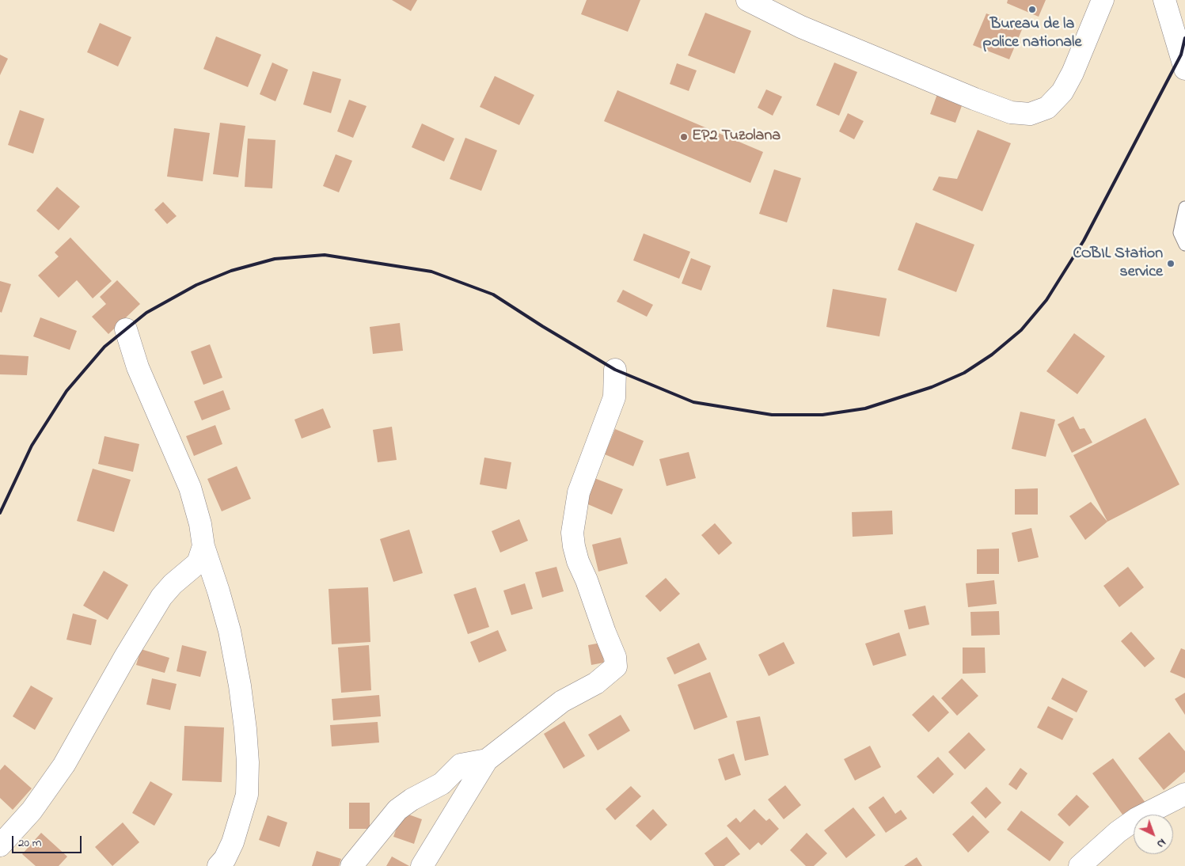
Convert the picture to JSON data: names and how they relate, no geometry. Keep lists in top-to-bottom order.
{
  "places": ["Bureau de la police nationale", "EP2 Tuzolana", "COBIL Station service"],
  "scale_bar": "20 m",
  "north": "bottom right"
}
